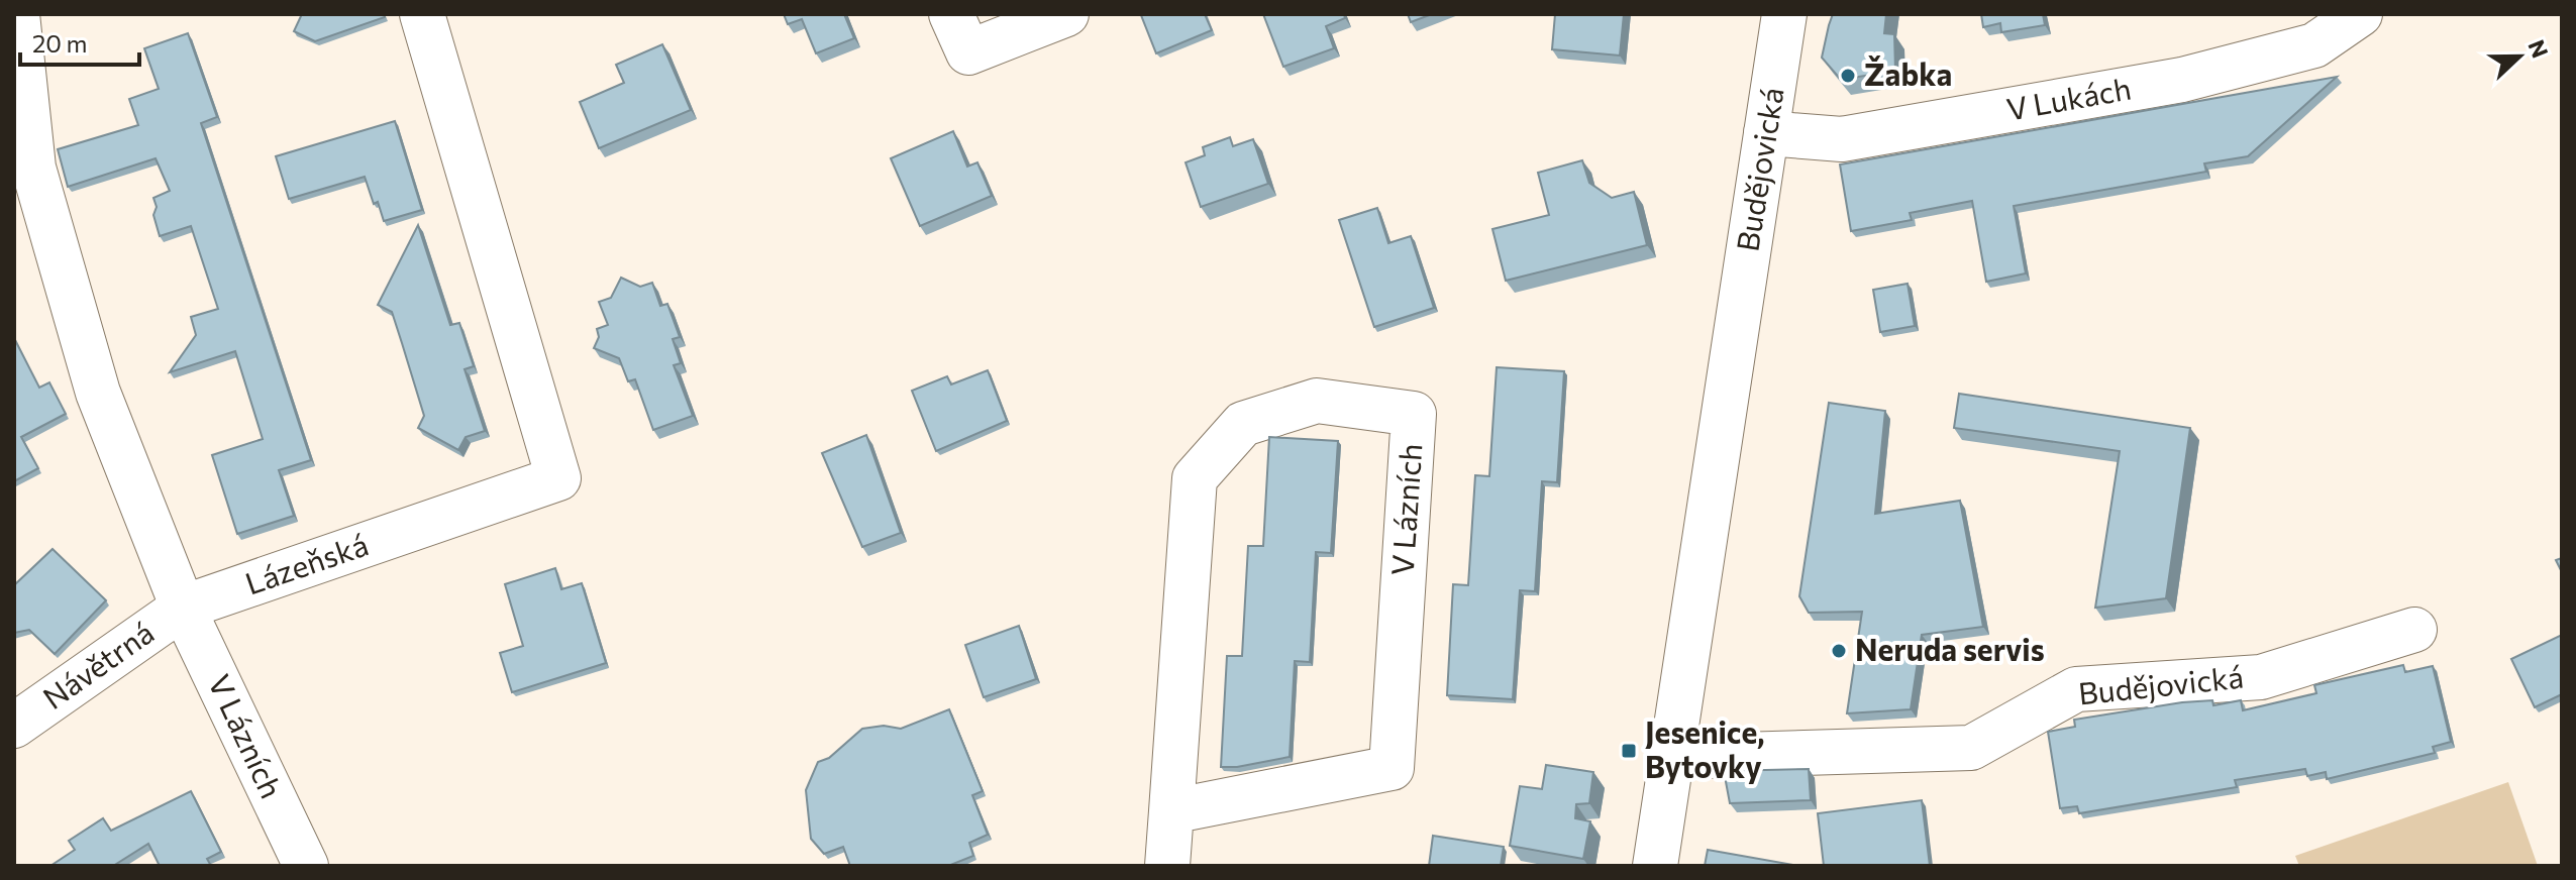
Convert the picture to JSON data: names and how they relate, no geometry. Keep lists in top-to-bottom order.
{
  "streets": {
    "street": [
      "V Lukách",
      "Budějovická",
      "V Lázních",
      "Lázeňská",
      "Návětrná"
    ]
  },
  "crossings": [
    ["V Lukách", "Budějovická"],
    ["V Lázních", "Lázeňská"],
    ["V Lázních", "Návětrná"],
    ["Lázeňská", "Návětrná"]
  ],
  "places": {
    "other": ["Žabka", "Neruda servis"],
    "transit": ["Jesenice, Bytovky"]
  },
  "scale_bar": "20 m",
  "north": "right"
}
